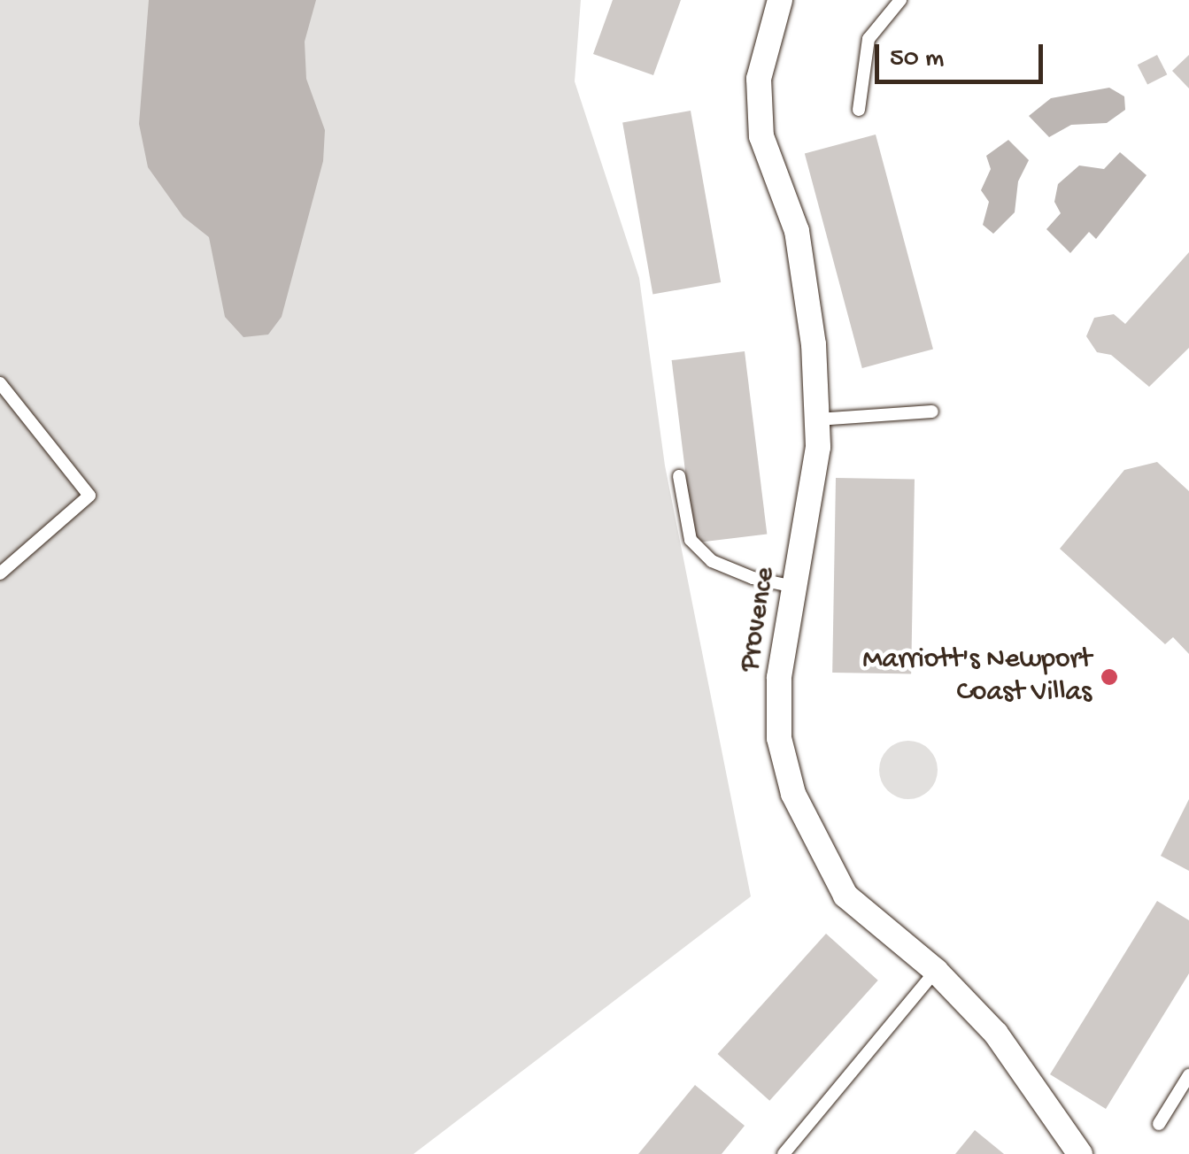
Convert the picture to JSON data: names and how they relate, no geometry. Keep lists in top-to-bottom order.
{
  "streets": {
    "street": ["Provence"]
  },
  "places": ["Marriott's Newport Coast Villas"],
  "scale_bar": "50 m"
}
